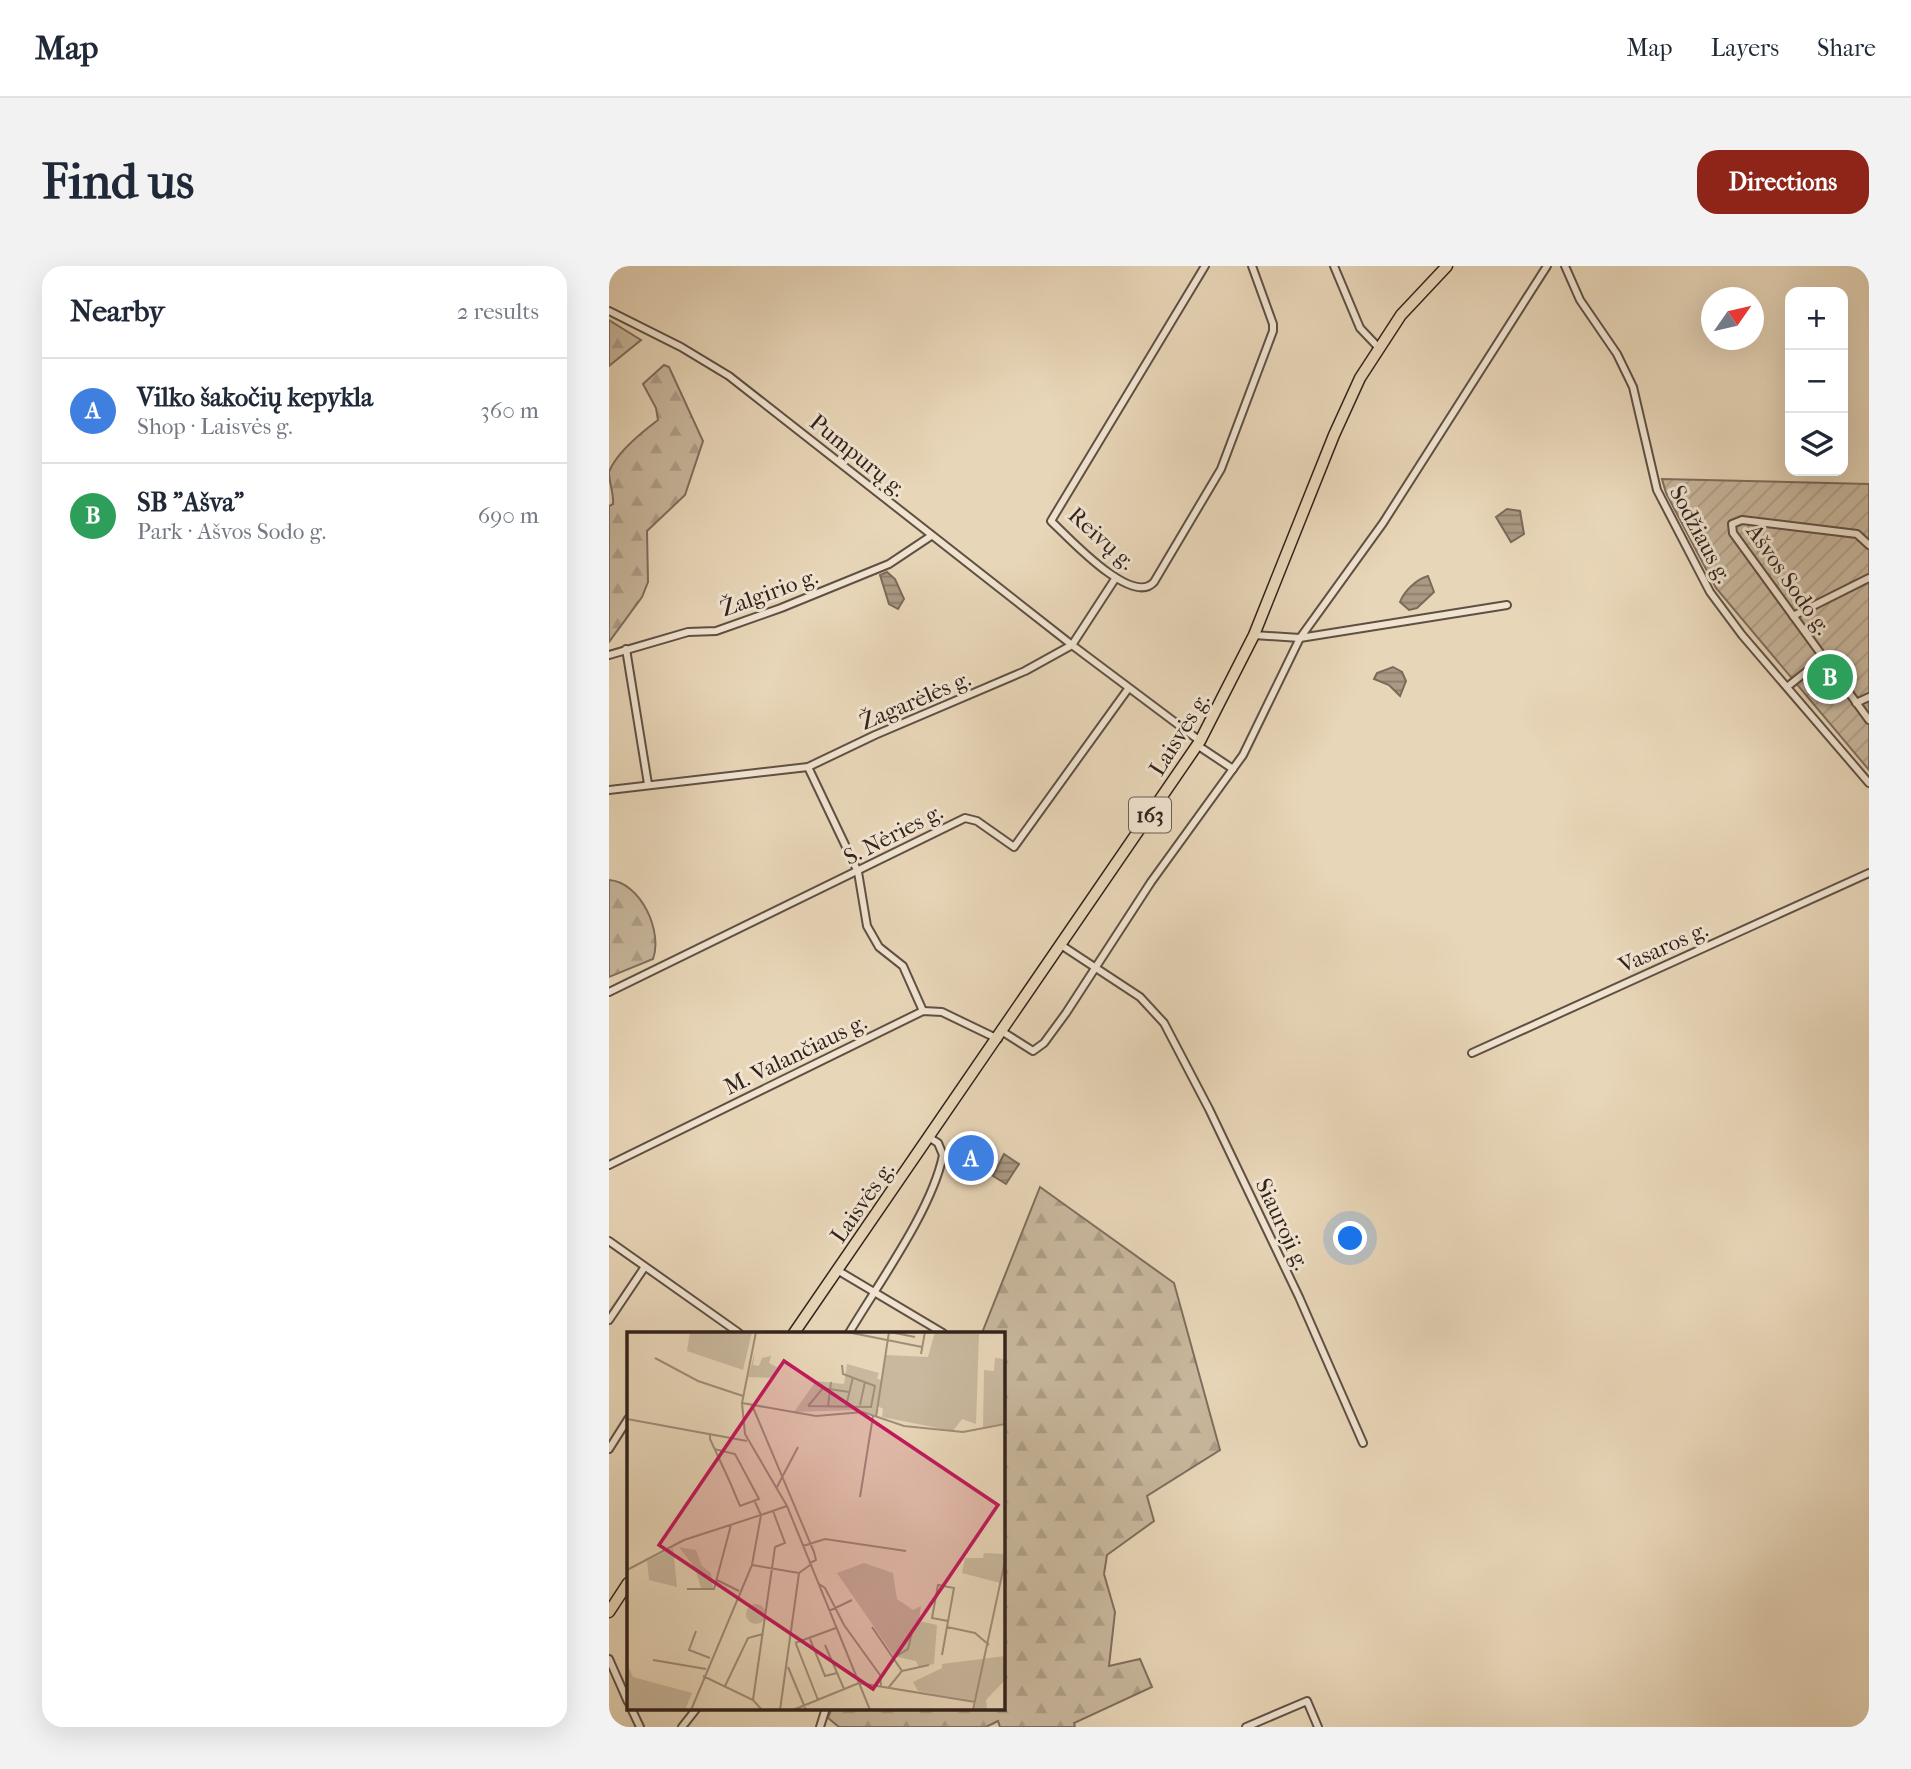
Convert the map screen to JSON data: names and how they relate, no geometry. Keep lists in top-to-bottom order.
{
  "streets": {
    "main road": ["Laisvės g.", "163"],
    "street": [
      "Pumpurų g.",
      "Sodžiaus g.",
      "Reivų g.",
      "Ašvos Sodo g.",
      "Žalgirio g.",
      "Žagarėlės g.",
      "S. Nėries g.",
      "Vasaros g.",
      "M. Valančiaus g.",
      "Siauroji g."
    ]
  },
  "crossings": [
    ["Pumpurų g.", "Žalgirio g."],
    ["Pumpurų g.", "Žagarėlės g."],
    ["Laisvės g.", "Siauroji g."]
  ],
  "north": "top right",
  "page": {
    "header": "Map",
    "nav": ["Map", "Layers", "Share"],
    "buttons": "Directions",
    "title": "Find us",
    "heading": ["Nearby", "2 results"],
    "map_buttons": ["+", "−"],
    "list": [
      {
        "mark": "A",
        "name": "Vilko šakočių kepykla",
        "note": "Shop · Laisvės g.",
        "value": "360 m"
      },
      {
        "mark": "B",
        "name": "SB \"Ašva\"",
        "note": "Park · Ašvos Sodo g.",
        "value": "690 m"
      }
    ],
    "pins": ["B", "A"]
  }
}
